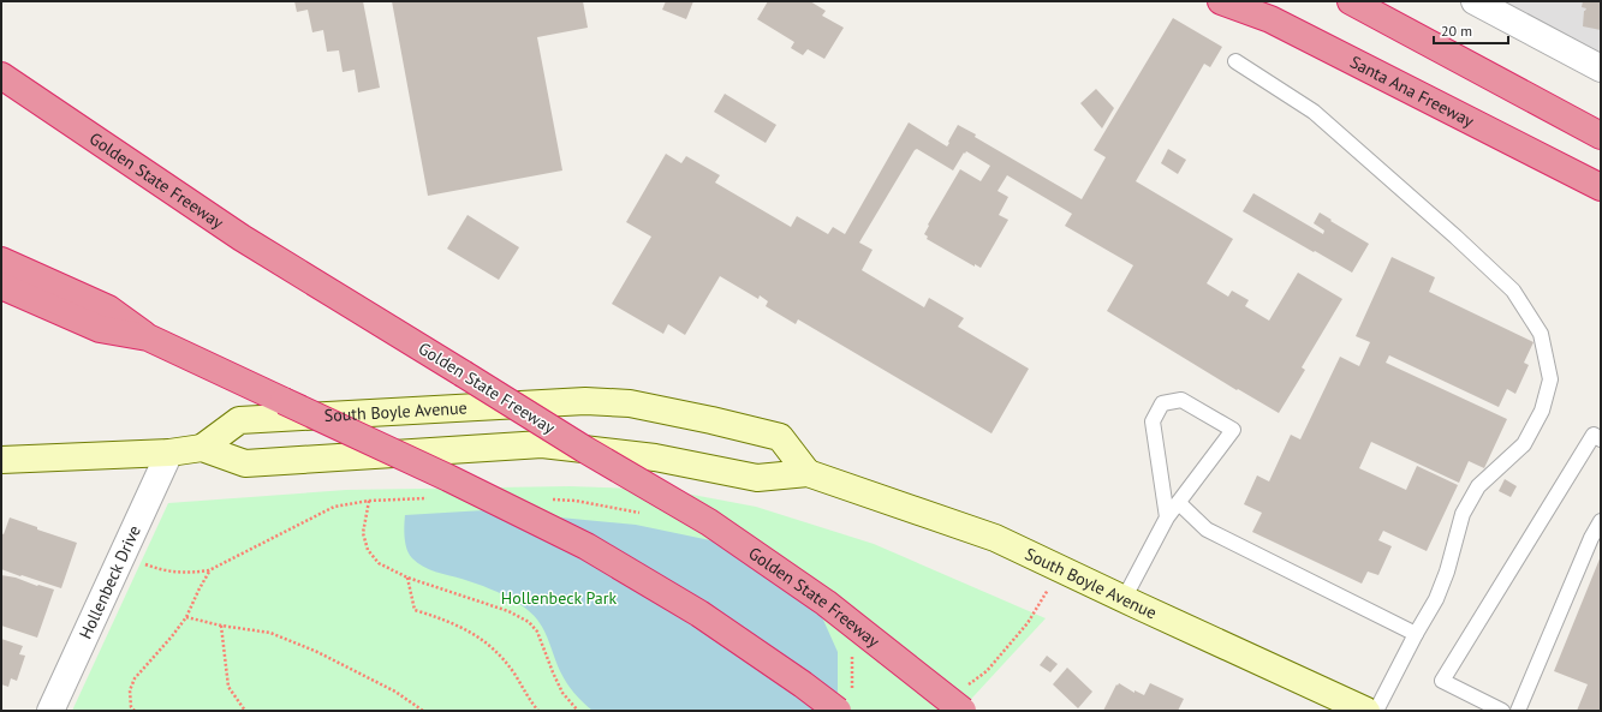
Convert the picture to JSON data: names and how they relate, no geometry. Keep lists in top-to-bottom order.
{
  "streets": {
    "highway": ["Santa Ana Freeway", "Golden State Freeway"],
    "main road": ["South Boyle Avenue"],
    "street": ["Hollenbeck Drive"]
  },
  "crossings": [
    ["South Boyle Avenue", "Hollenbeck Drive"]
  ],
  "parks": ["Hollenbeck Park"],
  "scale_bar": "20 m"
}
